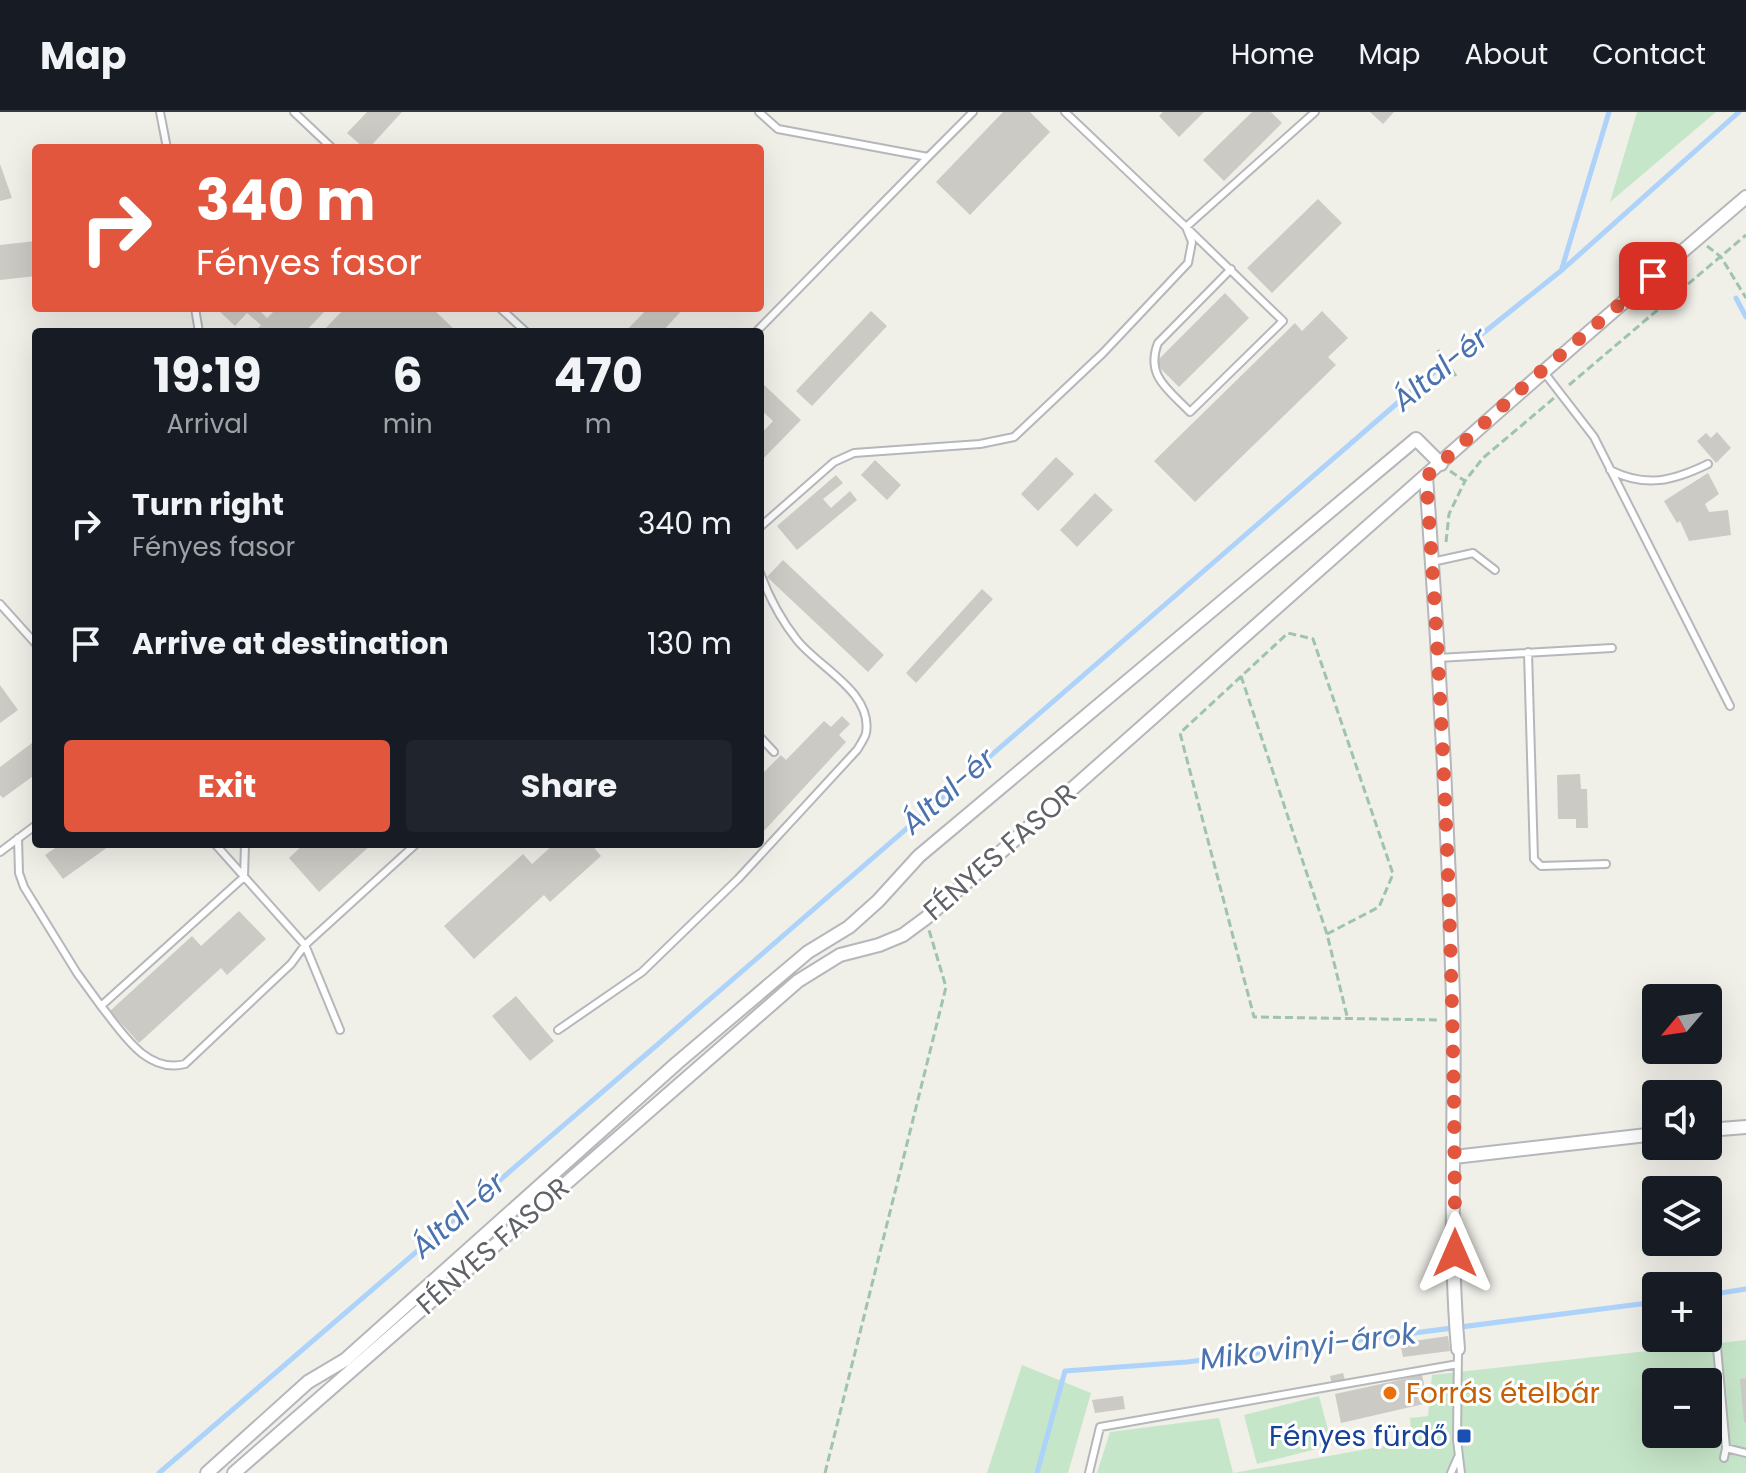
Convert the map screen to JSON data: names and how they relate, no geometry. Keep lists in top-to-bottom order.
{
  "streets": {
    "street": ["FÉNYES FASOR"]
  },
  "water": ["Által-ér", "Mikovinyi-árok"],
  "places": {
    "other": ["Forrás ételbár"],
    "transit": ["Fényes fürdő"]
  },
  "north": "bottom left",
  "page": {
    "header": "Map",
    "nav": [
      "Home",
      "Map",
      "About",
      "Contact"
    ],
    "turn": ["340 m", "Fényes fasor"],
    "eta": [
      "19:19",
      "Arrival",
      "6",
      "min",
      "470",
      "m"
    ],
    "list": [
      {
        "name": "Turn right",
        "note": "Fényes fasor",
        "value": "340 m"
      },
      {
        "name": "Arrive at destination",
        "value": "130 m"
      }
    ],
    "buttons": ["Exit", "Share"],
    "map_buttons": ["+", "−"]
  }
}
